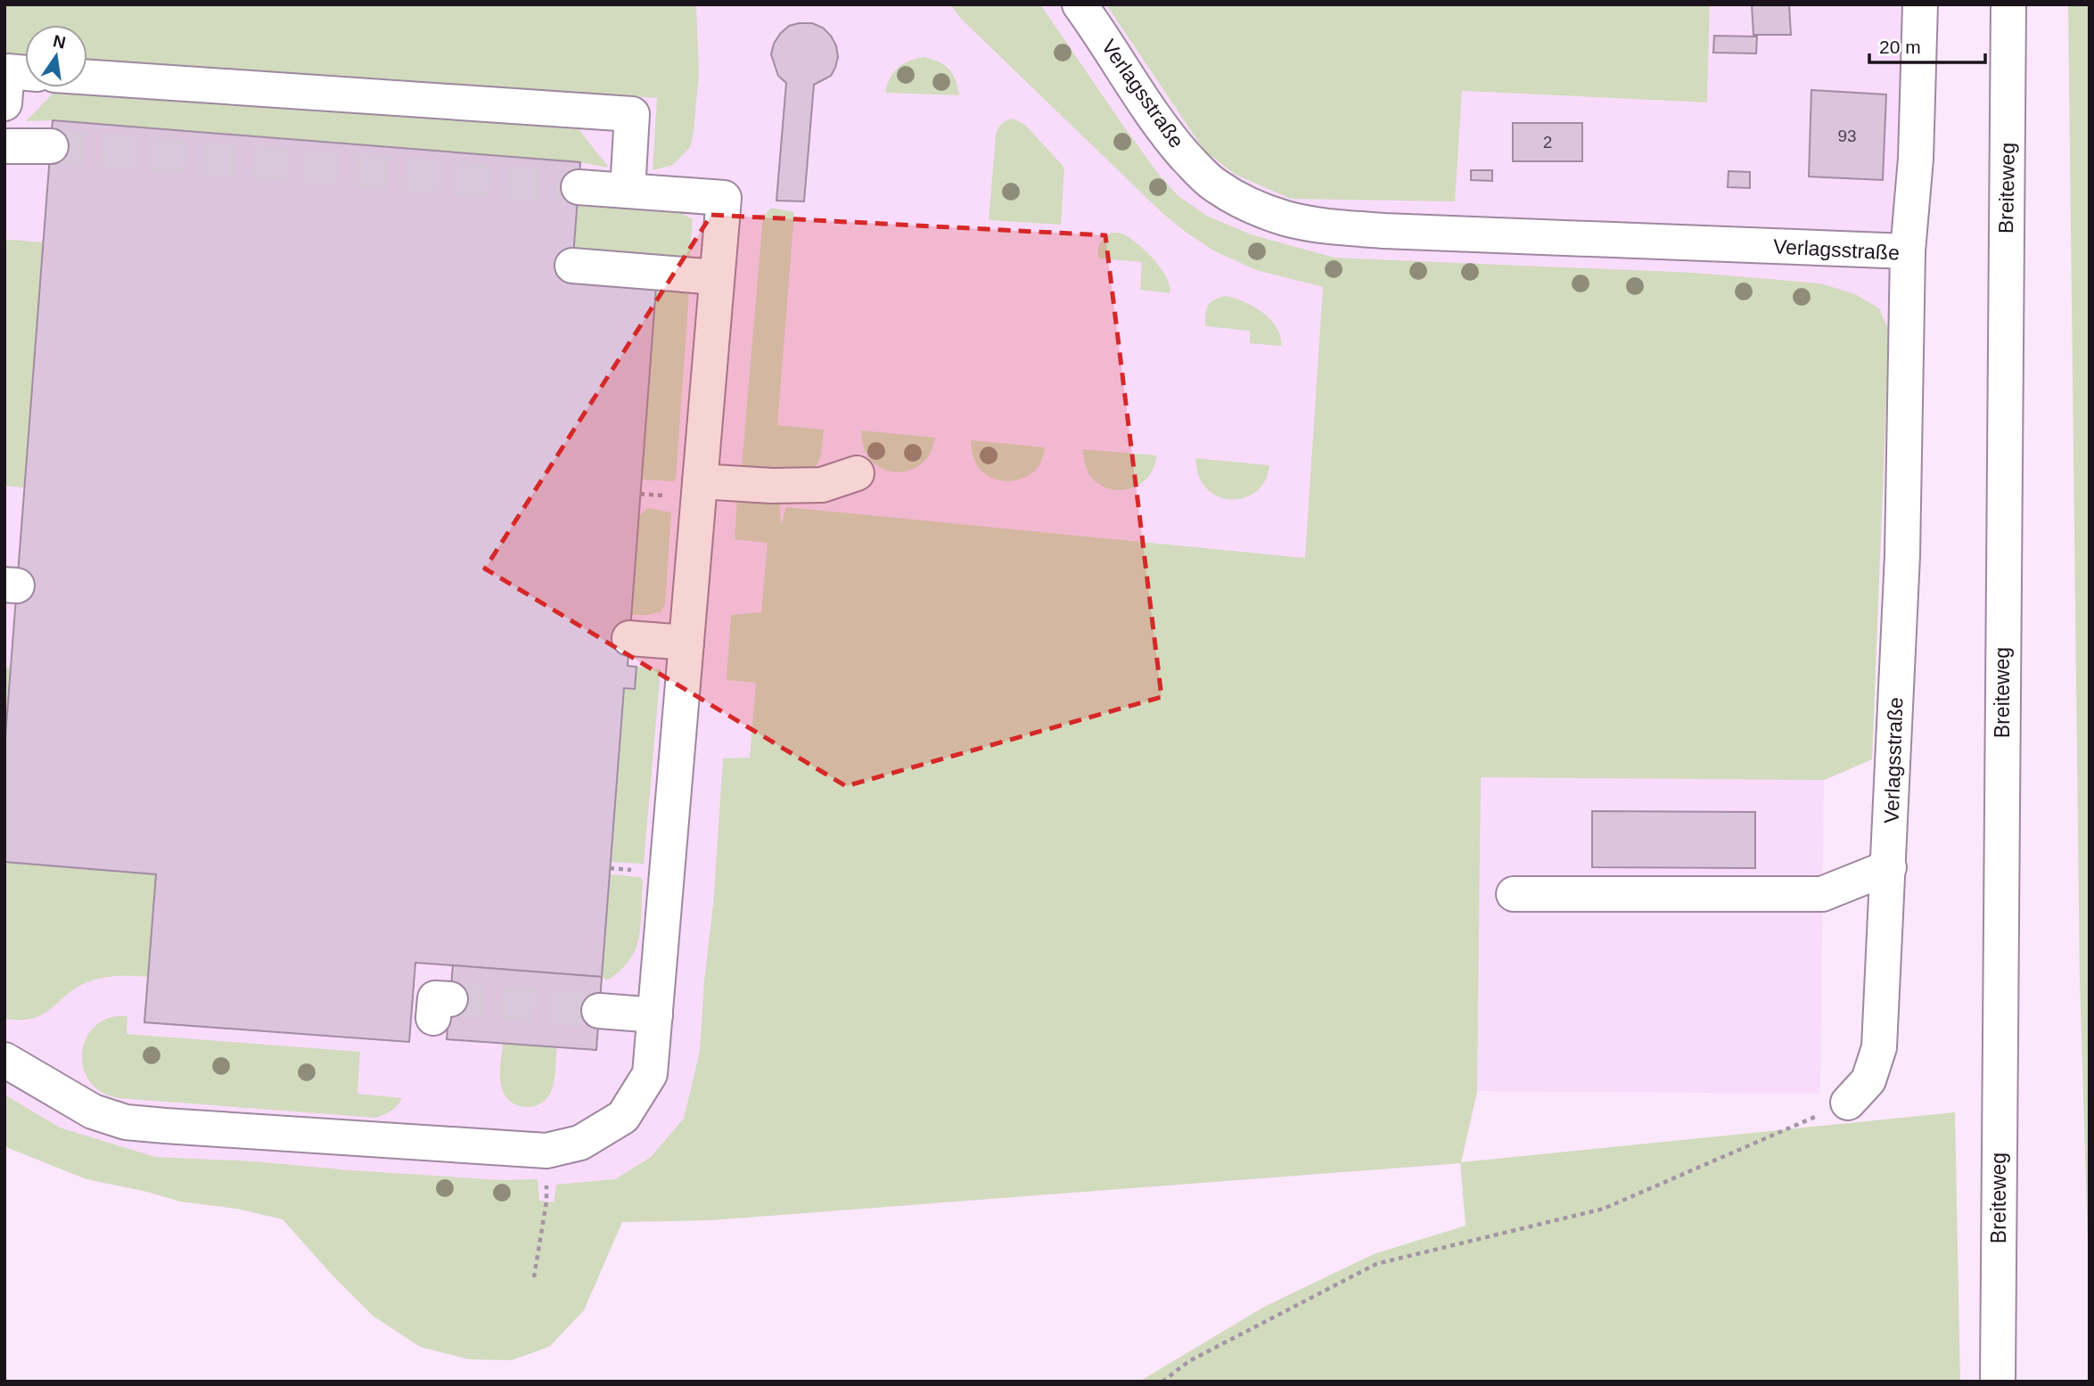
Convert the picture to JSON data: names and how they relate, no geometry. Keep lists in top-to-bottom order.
{
  "streets": {
    "street": ["Verlagsstraße", "Breiteweg"]
  },
  "house_numbers": ["93", "2"],
  "scale_bar": "20 m",
  "north": "top"
}
